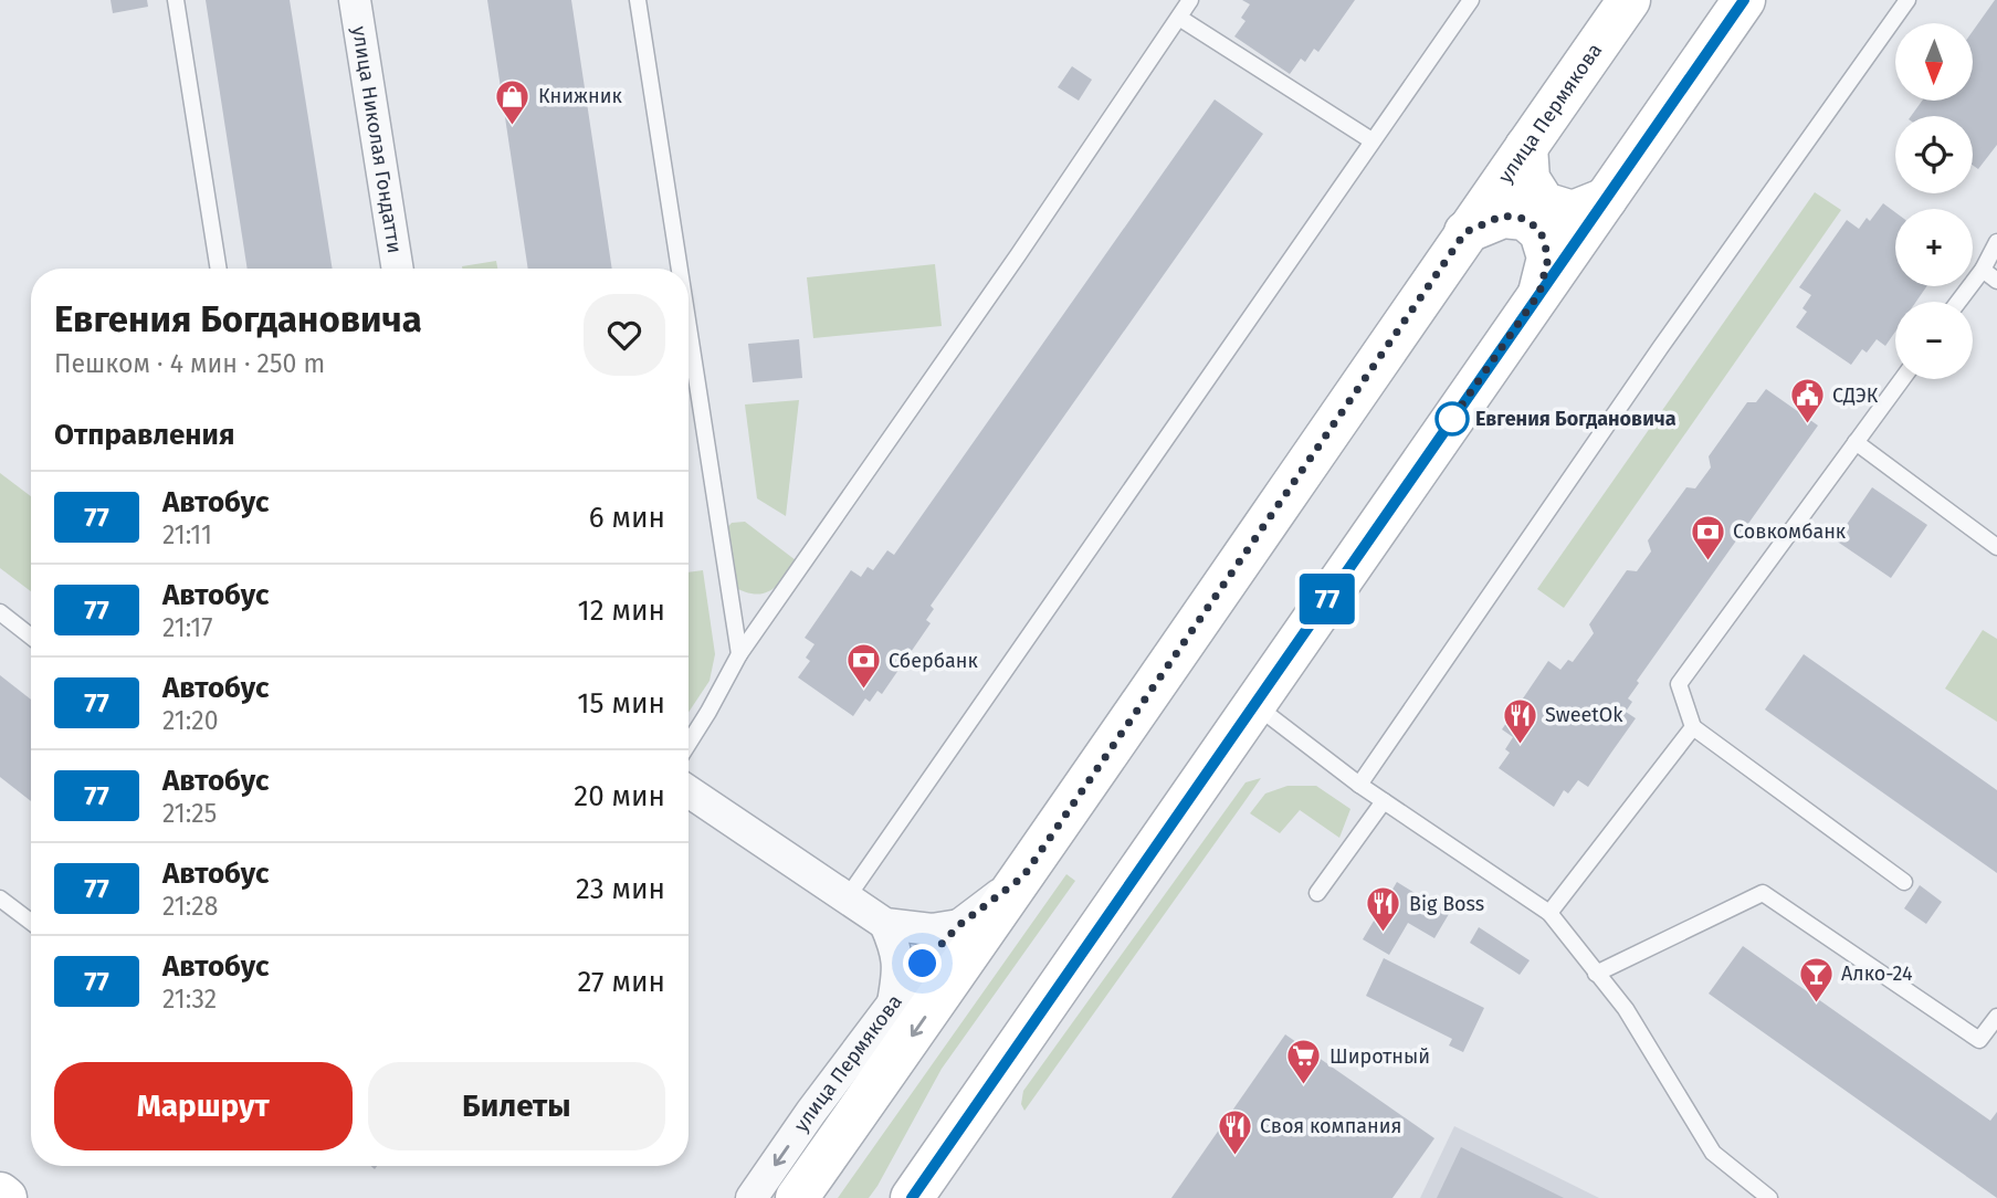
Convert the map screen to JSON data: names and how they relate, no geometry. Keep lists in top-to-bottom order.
{
  "streets": {
    "main road": ["улица Пермякова"],
    "street": ["улица Николая Гондатти"]
  },
  "places": {
    "shop": ["Книжник"],
    "other": ["Евгения Богдановича"],
    "public building": ["СДЭК"],
    "bank": ["Совкомбанк", "Сбербанк"],
    "restaurant": ["SweetOk", "Big Boss", "Своя компания"],
    "bar": ["Алко-24"],
    "supermarket": ["Широтный"]
  },
  "lines": ["bus line 77"],
  "north": "bottom",
  "page": {
    "on_map": "77",
    "map_buttons": ["+", "−"],
    "heading": [
      ["Евгения Богдановича", "Пешком · 4 мин · 250 m"],
      "Отправления"
    ],
    "list": [
      {
        "mark": "77",
        "name": "Автобус",
        "note": "21:11",
        "value": "6 мин"
      },
      {
        "mark": "77",
        "name": "Автобус",
        "note": "21:17",
        "value": "12 мин"
      },
      {
        "mark": "77",
        "name": "Автобус",
        "note": "21:20",
        "value": "15 мин"
      },
      {
        "mark": "77",
        "name": "Автобус",
        "note": "21:25",
        "value": "20 мин"
      },
      {
        "mark": "77",
        "name": "Автобус",
        "note": "21:28",
        "value": "23 мин"
      },
      {
        "mark": "77",
        "name": "Автобус",
        "note": "21:32",
        "value": "27 мин"
      }
    ],
    "buttons": ["Маршрут", "Билеты"]
  }
}
